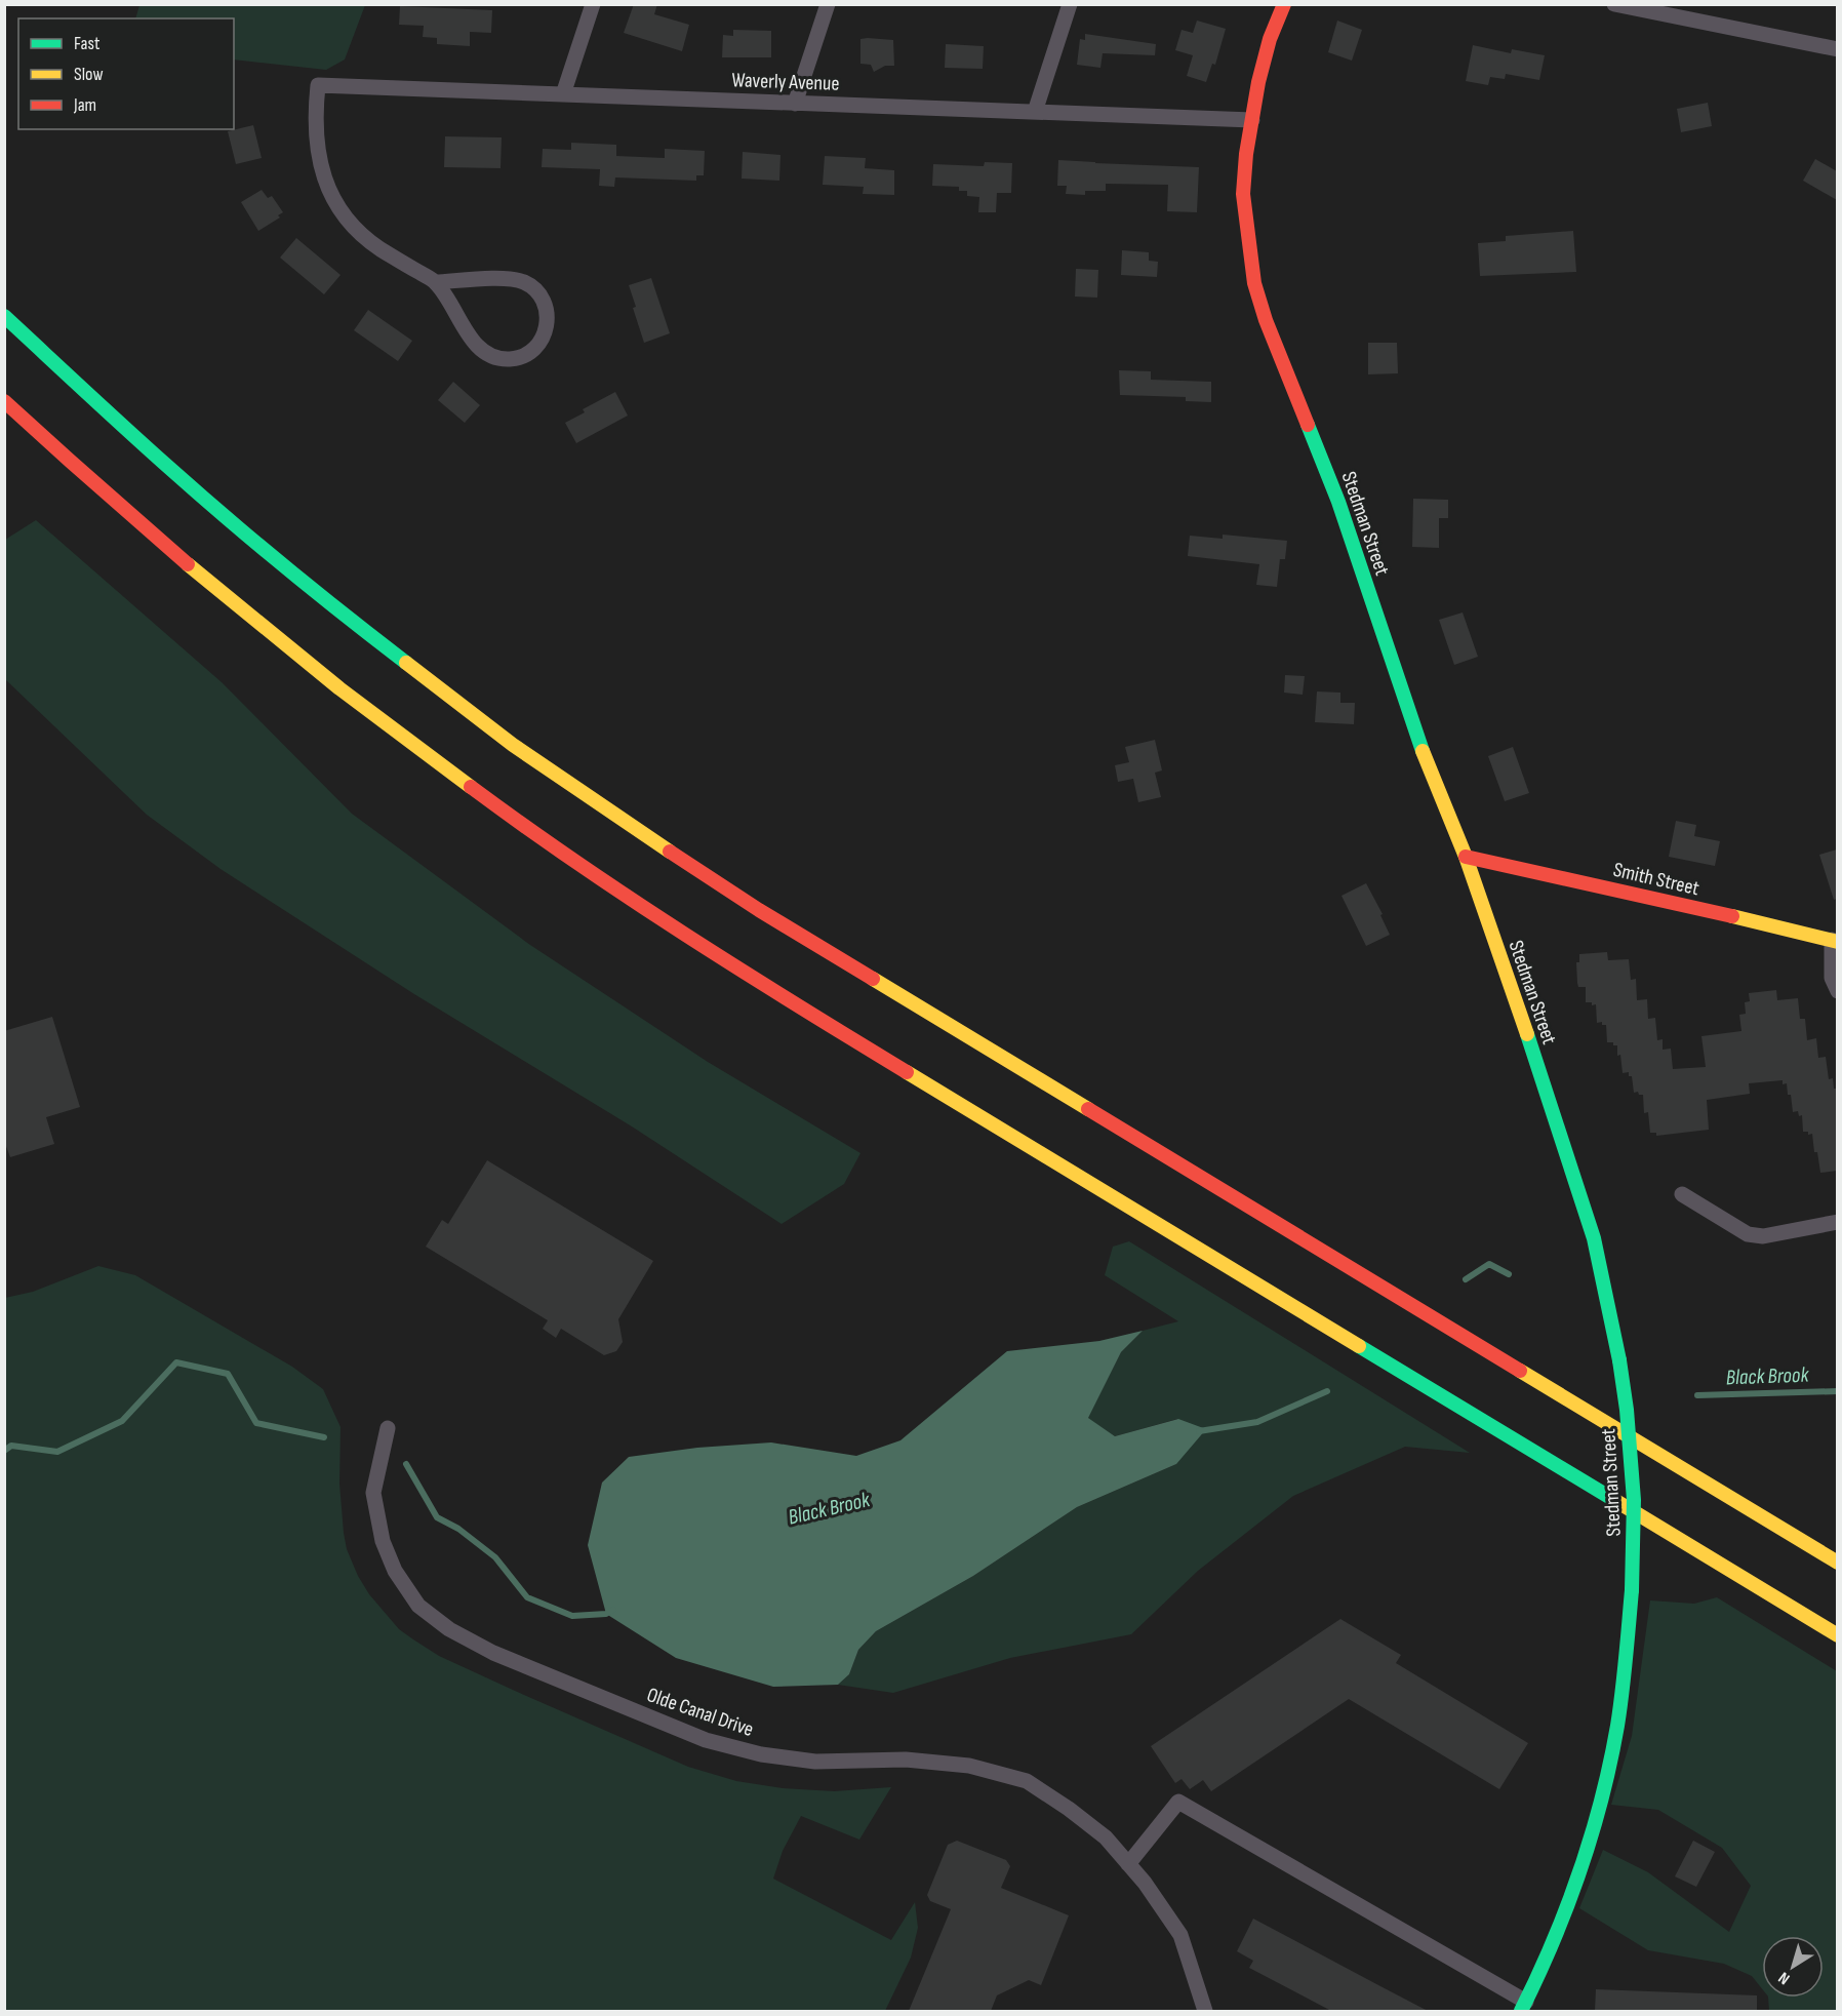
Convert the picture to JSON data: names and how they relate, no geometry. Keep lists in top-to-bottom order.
{
  "streets": {
    "main road": ["Stedman Street", "Smith Street"],
    "street": ["Waverly Avenue", "Olde Canal Drive"]
  },
  "crossings": [
    ["Waverly Avenue", "Stedman Street"],
    ["Stedman Street", "Smith Street"]
  ],
  "water": ["Black Brook"],
  "legend": ["Fast", "Slow", "Jam"],
  "north": "bottom left"
}
